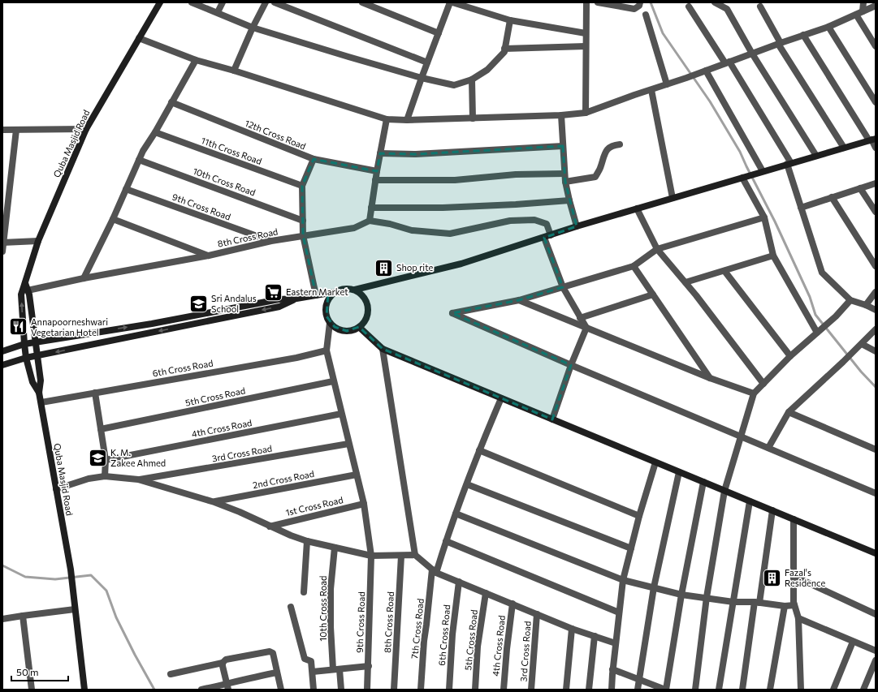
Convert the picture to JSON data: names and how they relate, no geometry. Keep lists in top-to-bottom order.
{
  "streets": {
    "street": [
      "12th Cross Road",
      "Quba Masjid Road",
      "11th Cross Road",
      "10th Cross Road",
      "9th Cross Road",
      "8th Cross Road",
      "6th Cross Road",
      "5th Cross Road",
      "4th Cross Road",
      "3rd Cross Road",
      "2nd Cross Road",
      "1st Cross Road",
      "7th Cross Road"
    ]
  },
  "crossings": [
    ["Quba Masjid Road", "8th Cross Road"],
    ["Quba Masjid Road", "6th Cross Road"],
    ["9th Cross Road", "8th Cross Road"],
    ["9th Cross Road", "6th Cross Road"],
    ["9th Cross Road", "5th Cross Road"],
    ["9th Cross Road", "4th Cross Road"],
    ["9th Cross Road", "3rd Cross Road"],
    ["9th Cross Road", "2nd Cross Road"],
    ["9th Cross Road", "1st Cross Road"]
  ],
  "places": {
    "building": ["Shop rite", "Fazal's Residence"],
    "supermarket": ["Eastern Market"],
    "school or university": ["Sri Andalus School", "K. M. Zakee Ahmed"],
    "restaurant": ["Annapoorneshwari Vegetarian Hotel"]
  },
  "scale_bar": "50 m"
}
